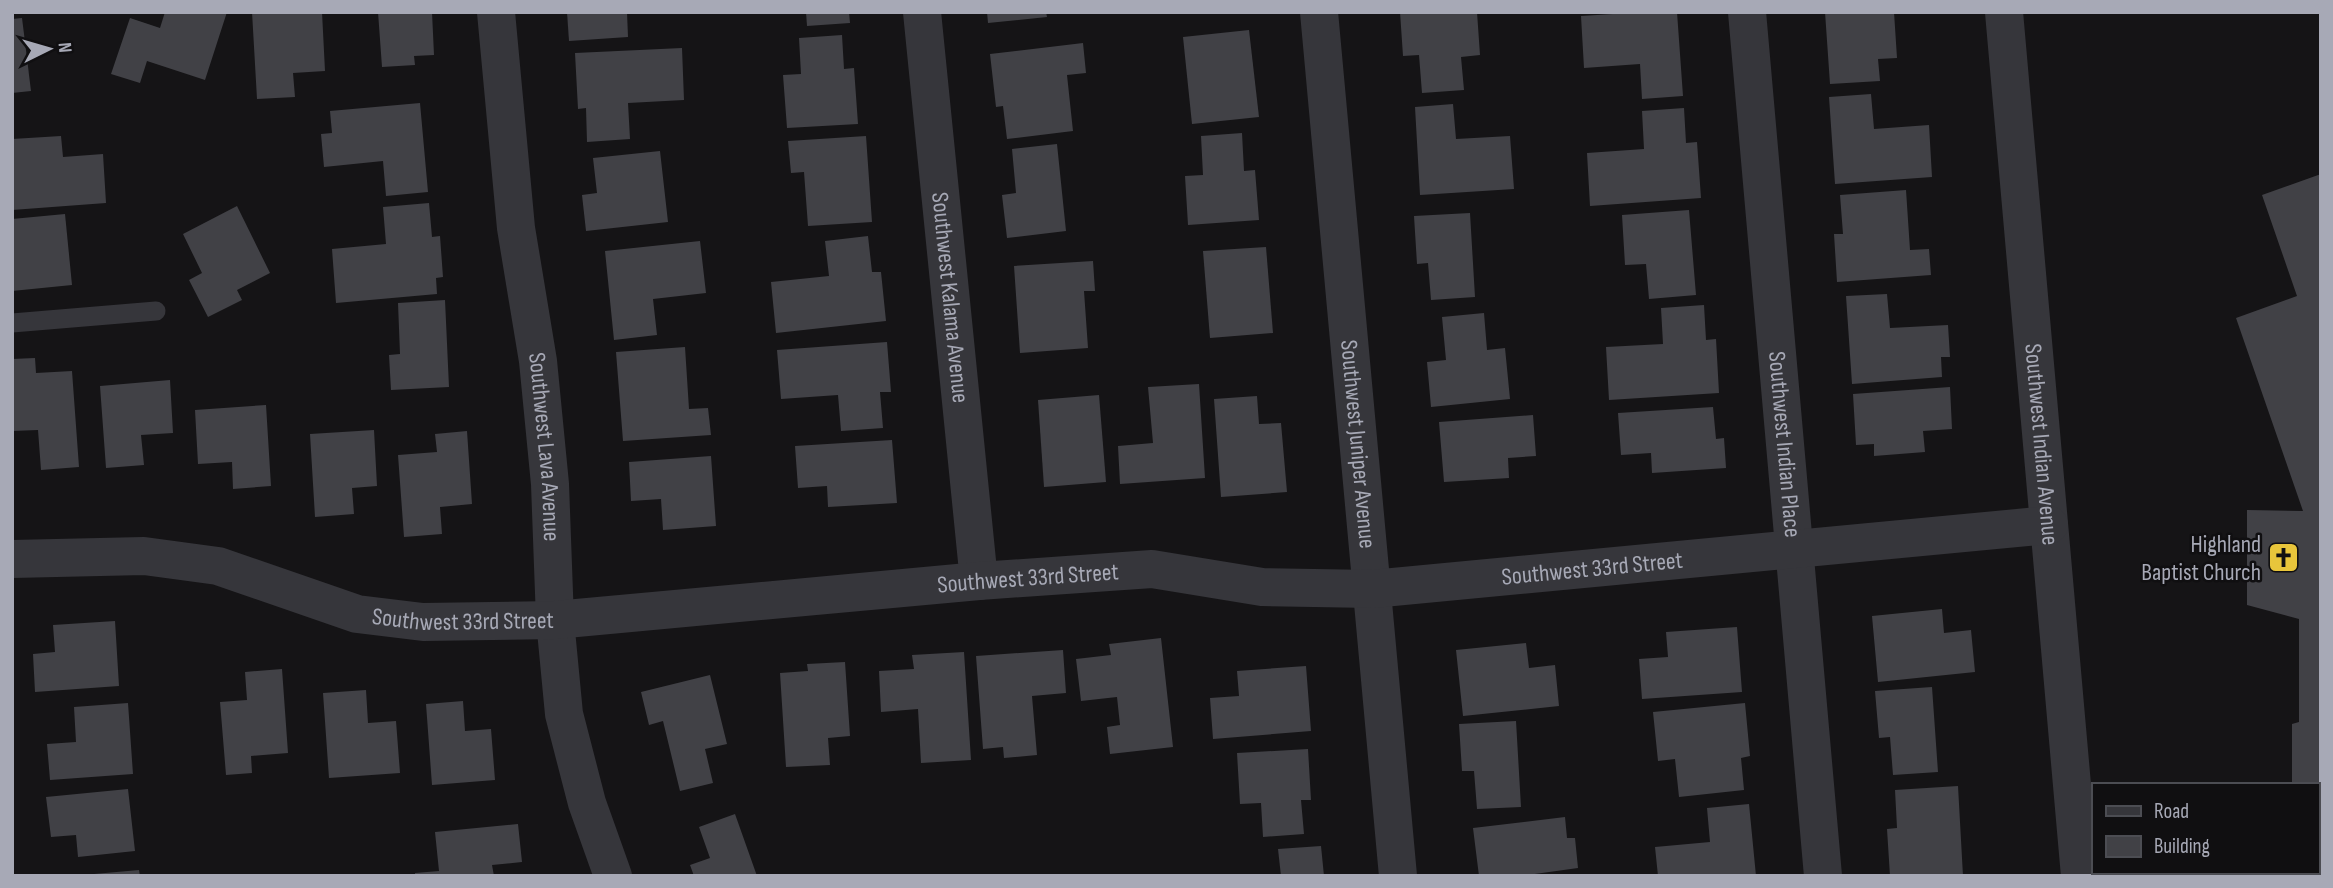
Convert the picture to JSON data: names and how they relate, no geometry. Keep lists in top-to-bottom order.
{
  "streets": {
    "street": [
      "Southwest Kalama Avenue",
      "Southwest Juniper Avenue",
      "Southwest Indian Place",
      "Southwest Indian Avenue",
      "Southwest Lava Avenue",
      "Southwest 33rd Street"
    ]
  },
  "crossings": [
    ["Southwest Kalama Avenue", "Southwest 33rd Street"],
    ["Southwest Juniper Avenue", "Southwest 33rd Street"],
    ["Southwest Indian Place", "Southwest 33rd Street"],
    ["Southwest Indian Avenue", "Southwest 33rd Street"],
    ["Southwest Lava Avenue", "Southwest 33rd Street"]
  ],
  "places": {
    "church": ["Highland Baptist Church"]
  },
  "legend": ["Road", "Building"],
  "north": "right"
}
